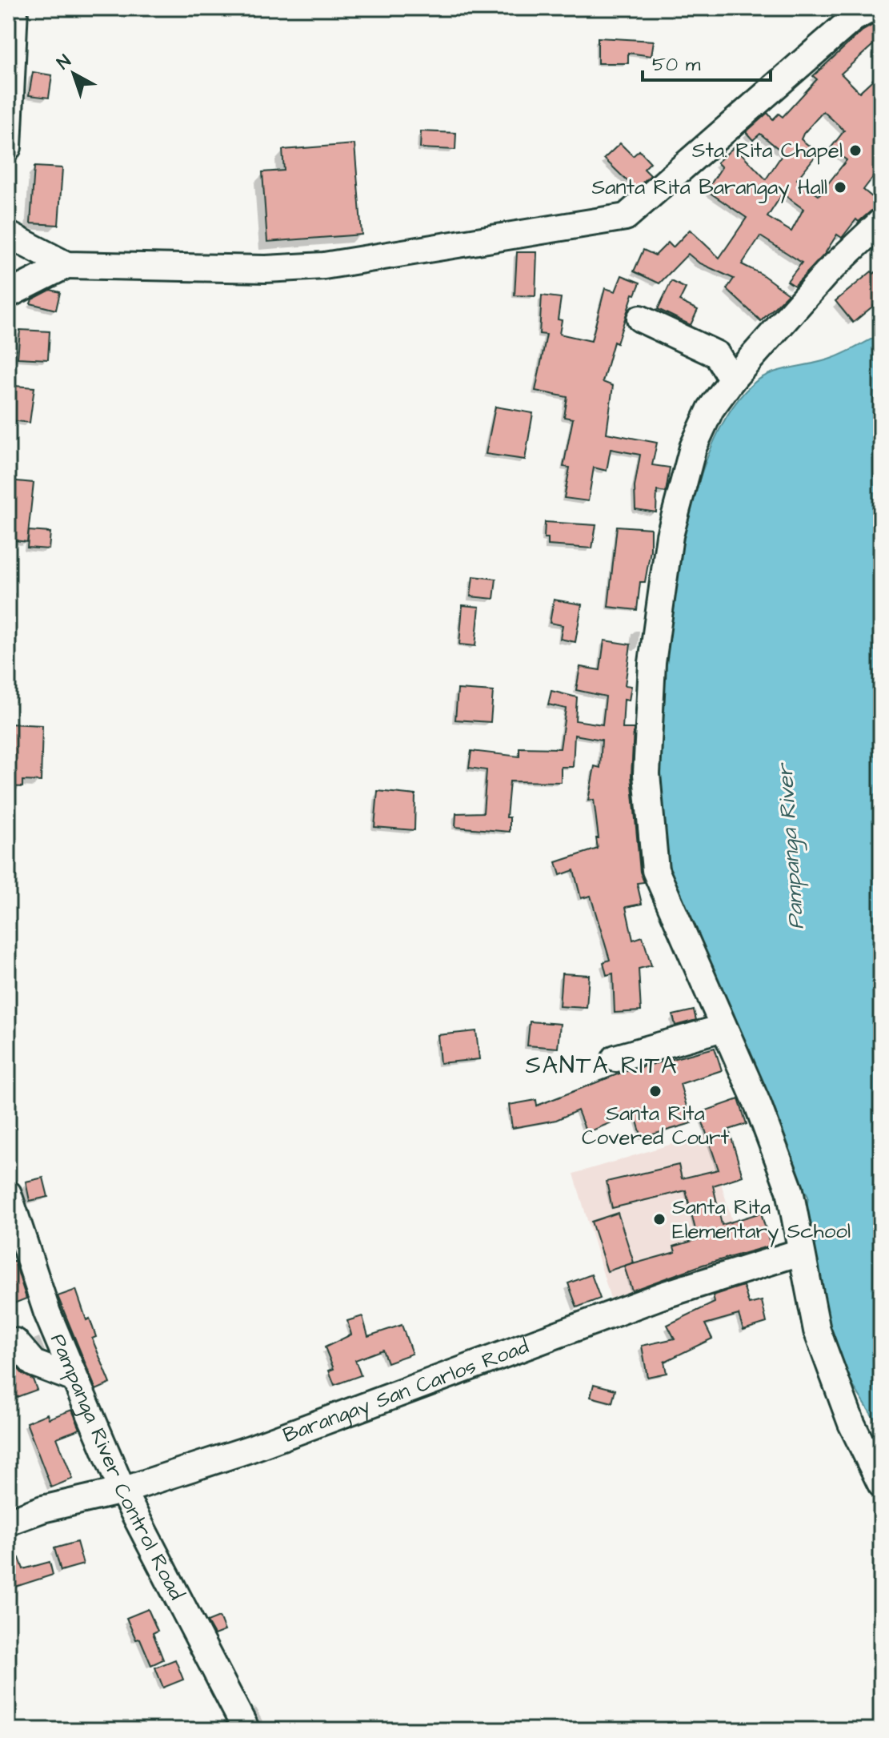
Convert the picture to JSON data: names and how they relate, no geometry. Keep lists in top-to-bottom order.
{
  "streets": {
    "street": ["Barangay San Carlos Road", "Pampanga River Control Road"]
  },
  "crossings": [
    ["Barangay San Carlos Road", "Pampanga River Control Road"]
  ],
  "districts": ["SANTA RITA"],
  "water": ["Pampanga River"],
  "places": [
    "Sta. Rita Chapel",
    "Santa Rita Barangay Hall",
    "Santa Rita Covered Court",
    "Santa Rita Elementary School"
  ],
  "scale_bar": "50 m",
  "north": "top left"
}
